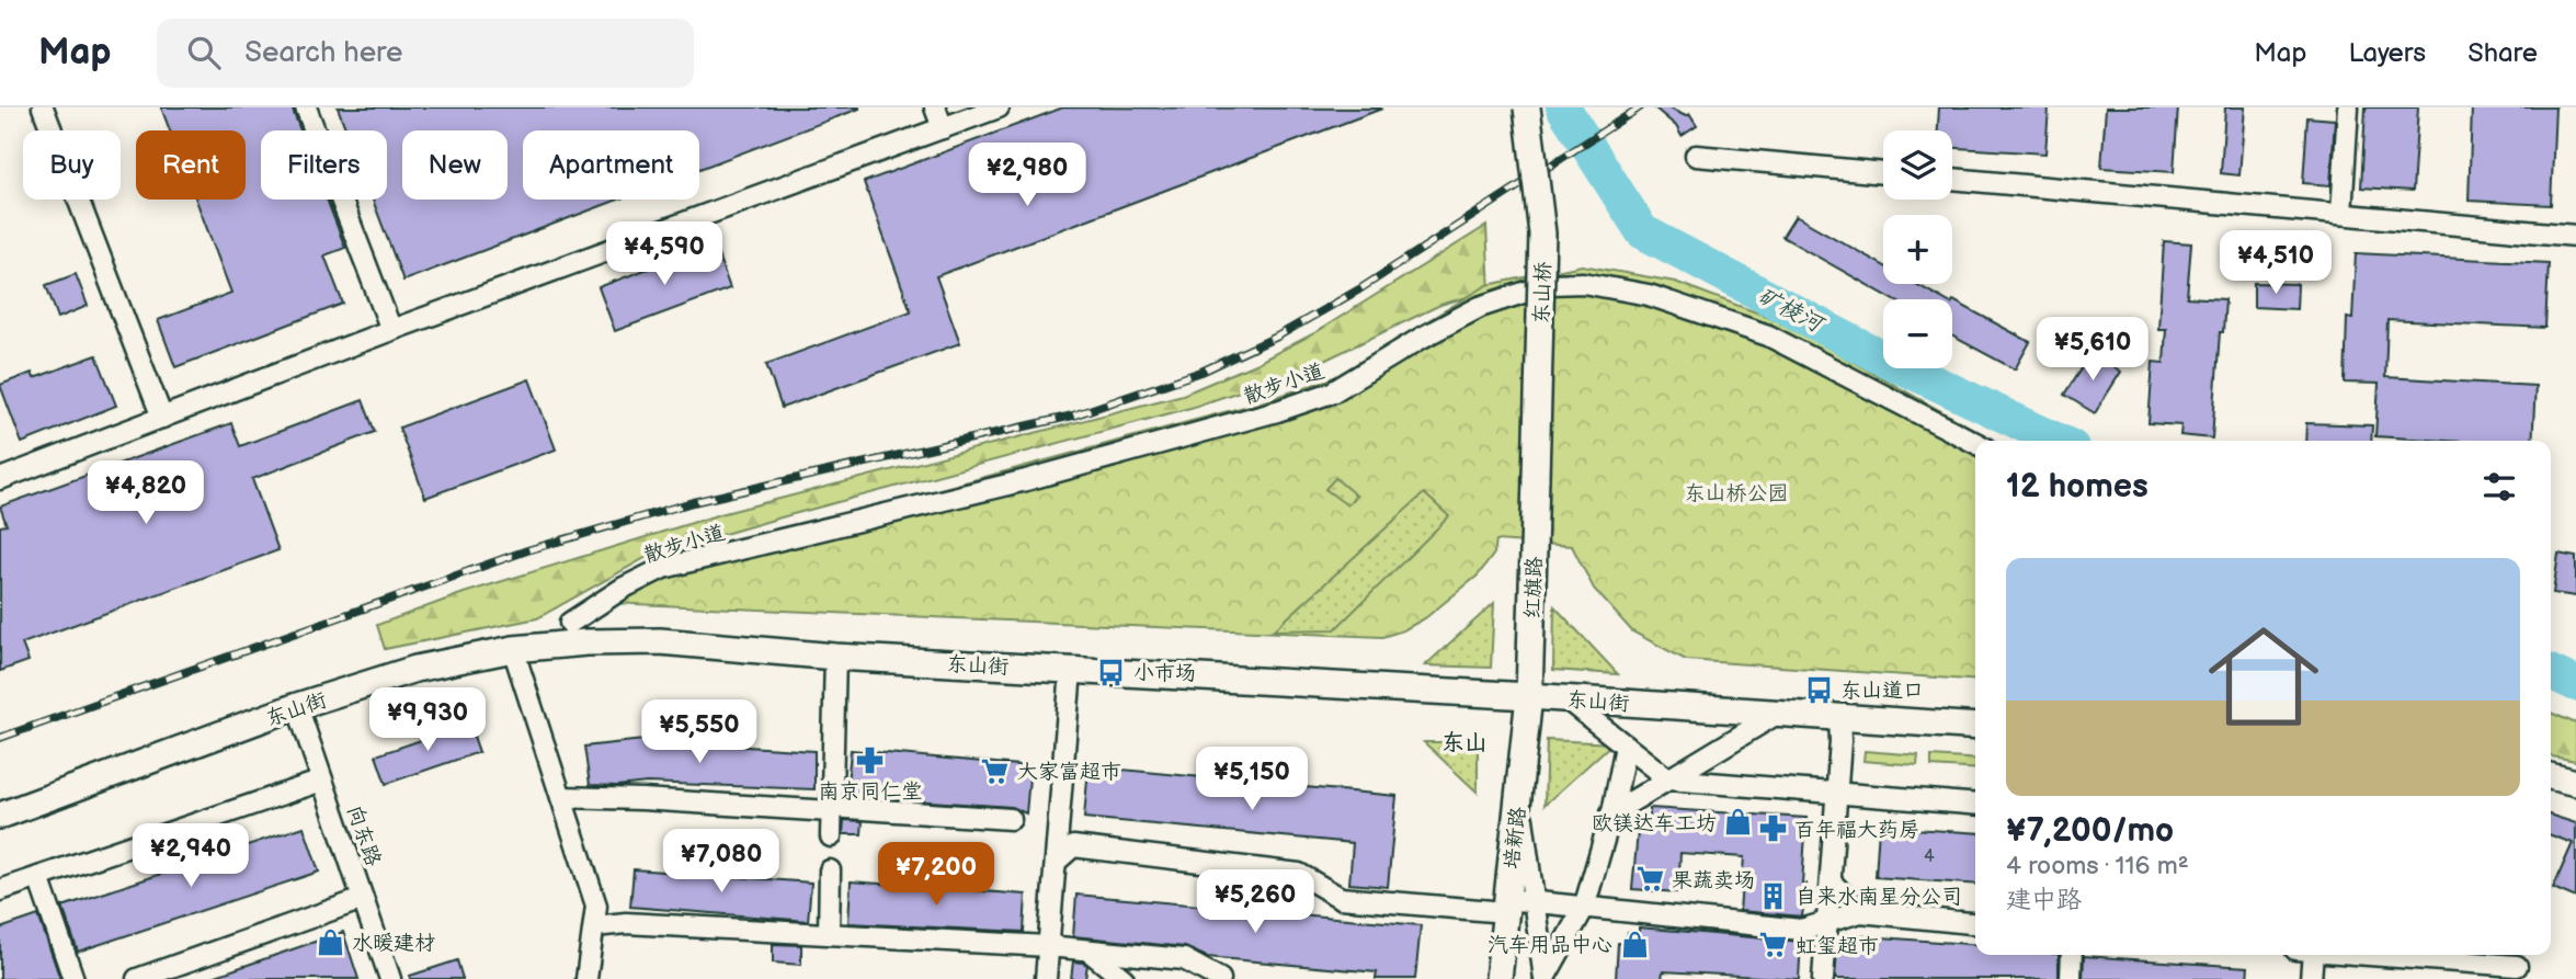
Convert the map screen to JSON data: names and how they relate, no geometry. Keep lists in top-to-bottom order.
{
  "streets": {
    "main road": [
      "东山桥",
      "红旗路",
      "东山街",
      "培新路"
    ],
    "street": ["散步小道", "向东路"]
  },
  "crossings": [
    ["东山桥", "红旗路"],
    ["红旗路", "东山街"],
    ["红旗路", "培新路"],
    ["东山街", "向东路"],
    ["东山街", "培新路"]
  ],
  "districts": ["东山"],
  "water": ["矿棱河"],
  "parks": ["东山桥公园"],
  "places": {
    "bus stop": ["小市场", "东山道口"],
    "pharmacy": ["南京同仁堂", "百年福大药房"],
    "supermarket": ["大家富超市", "果蔬卖场", "虹玺超市"],
    "shop": ["欧镁达车工坊", "水暖建材", "汽车用品中心"],
    "building": ["自来水南星分公司"]
  },
  "house_numbers": ["4"],
  "page": {
    "header": "Map",
    "search": "Search here",
    "nav": ["Map", "Layers", "Share"],
    "map_buttons": ["+", "−"],
    "chip": [
      "Buy",
      "Rent",
      "Filters",
      "New",
      "Apartment"
    ],
    "price": [
      "¥2,980",
      "¥4,590",
      "¥4,510",
      "¥5,610",
      "¥4,820",
      "¥9,930",
      "¥5,550",
      "¥5,150",
      "¥2,940",
      "¥7,080",
      "¥7,200",
      "¥5,260"
    ],
    "heading": "12 homes",
    "list": [
      {
        "name": "¥7,200/mo",
        "note": "4 rooms · 116 m² · 建中路"
      }
    ]
  }
}
